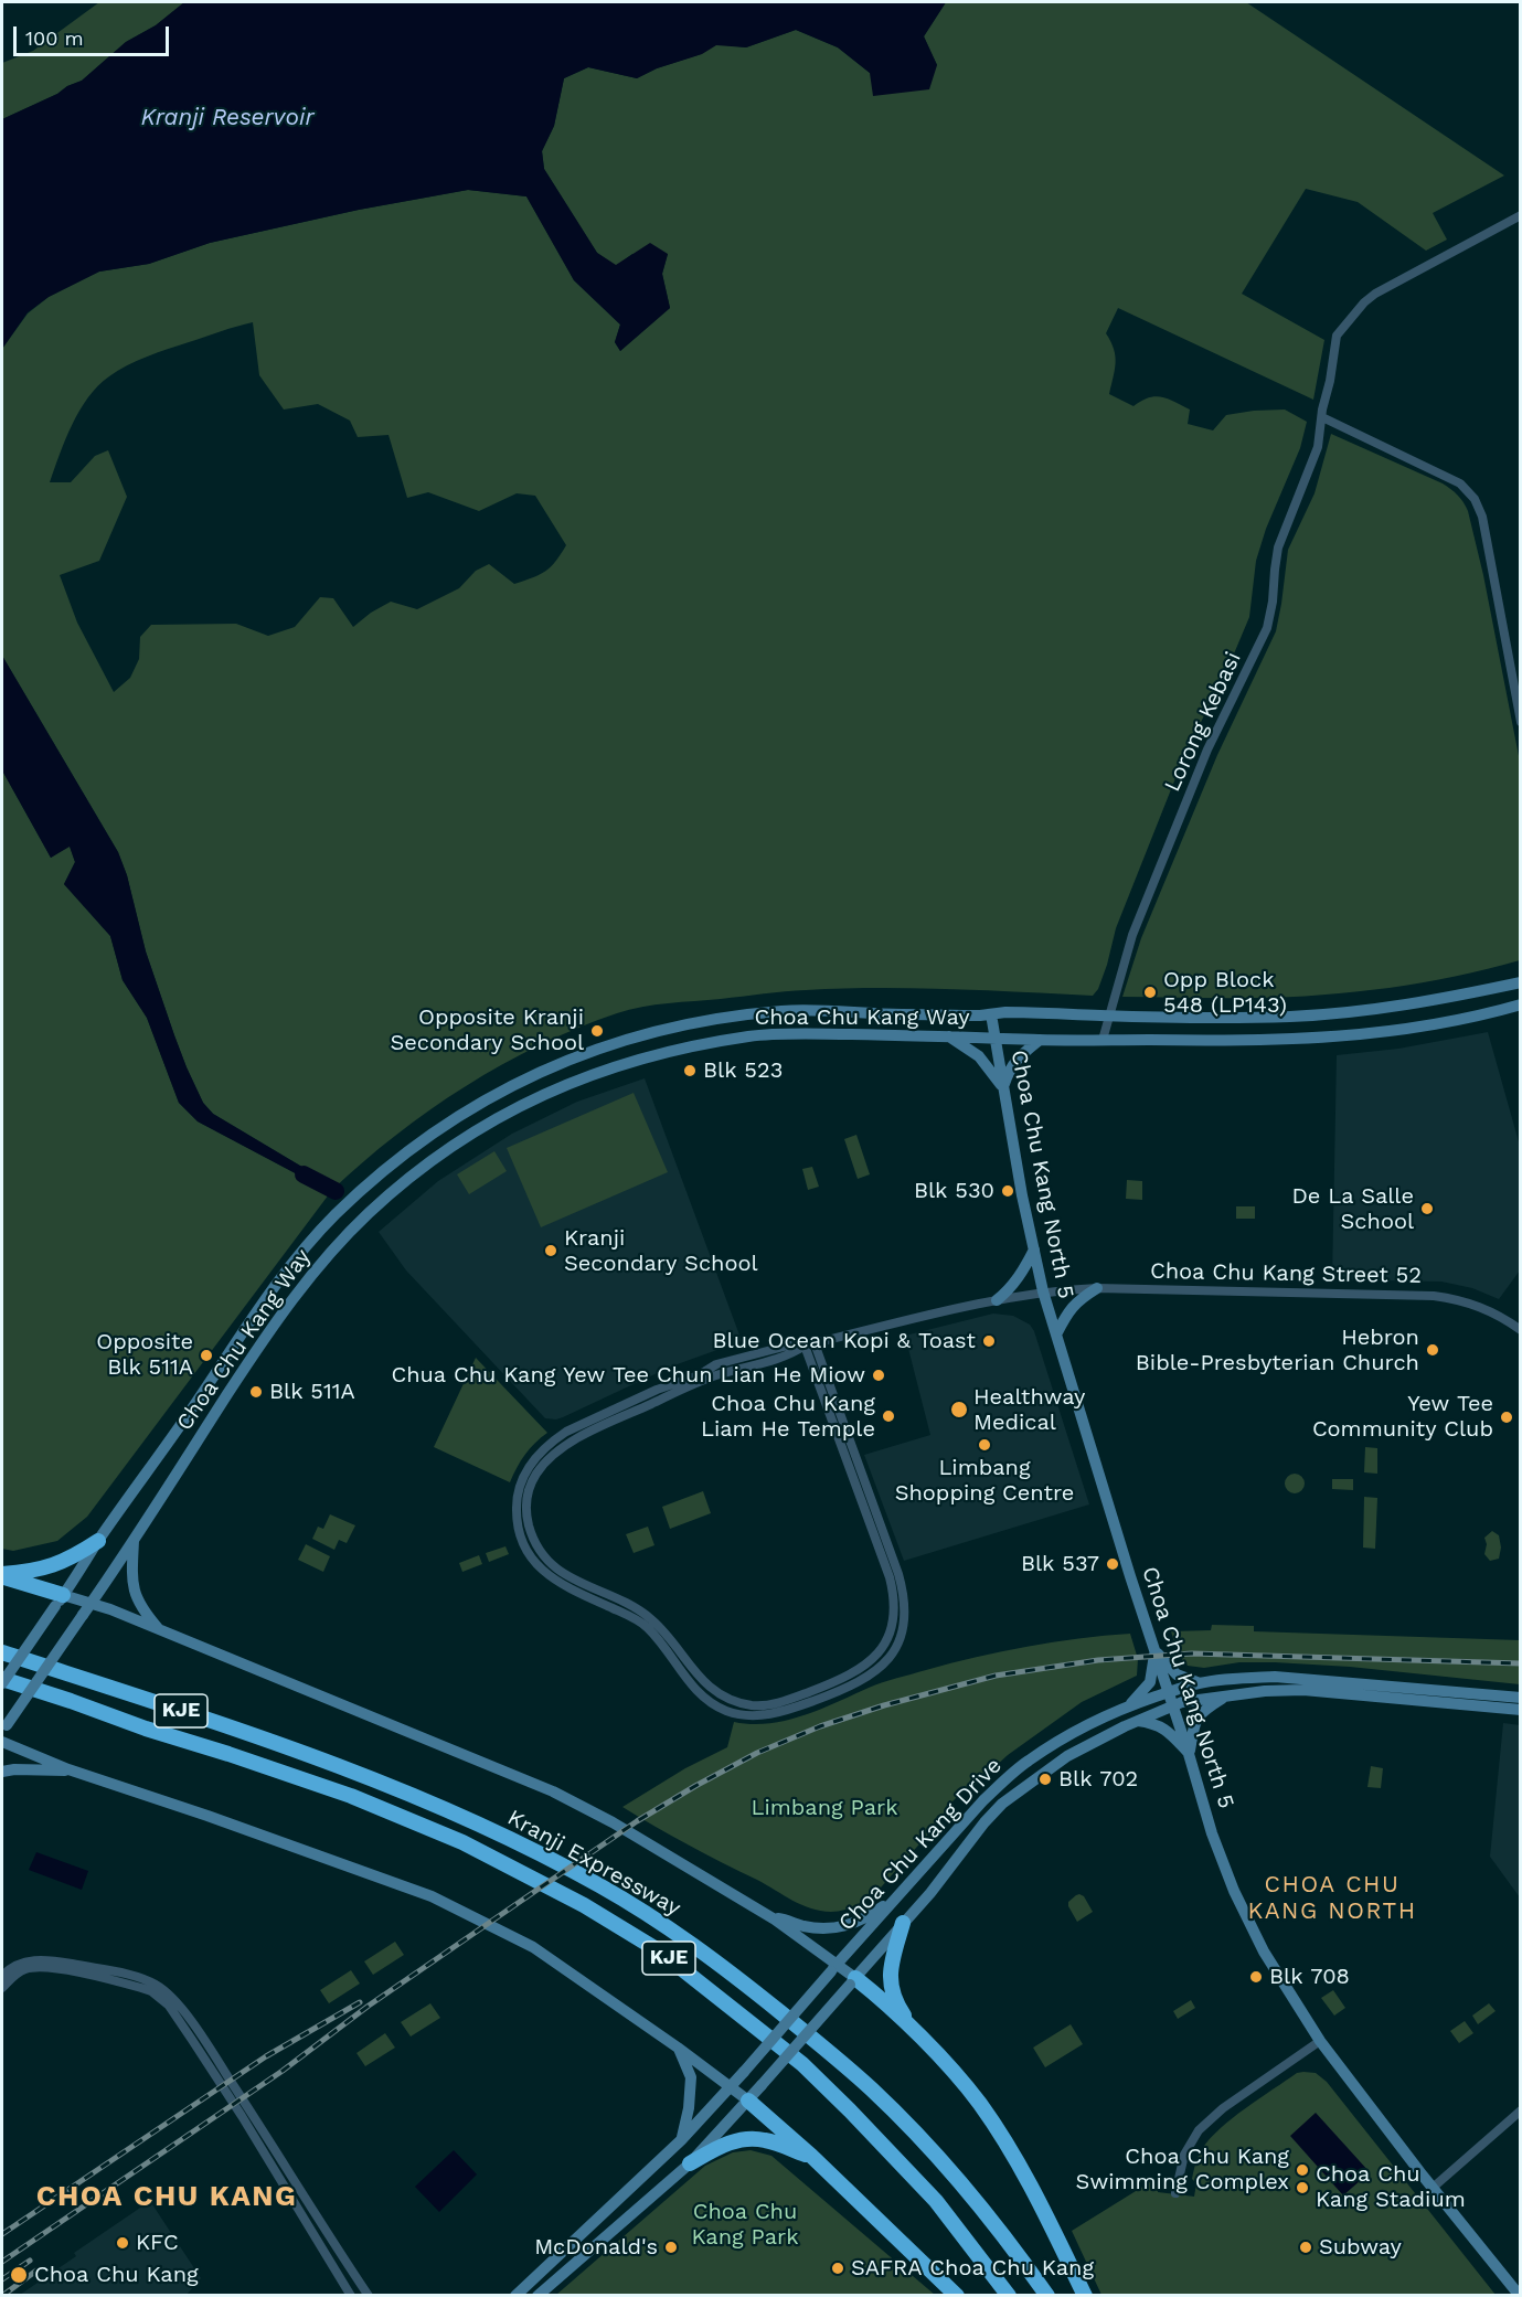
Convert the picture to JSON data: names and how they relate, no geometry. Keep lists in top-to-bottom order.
{
  "streets": {
    "highway": ["KJE", "Kranji Expressway"],
    "main road": ["Choa Chu Kang Way", "Choa Chu Kang North 5", "Choa Chu Kang Drive"],
    "street": ["Lorong Kebasi", "Choa Chu Kang Street 52"]
  },
  "crossings": [
    ["Lorong Kebasi", "Choa Chu Kang Way"],
    ["Choa Chu Kang Way", "Choa Chu Kang North 5"],
    ["Choa Chu Kang North 5", "Choa Chu Kang Street 52"],
    ["Choa Chu Kang North 5", "Choa Chu Kang Drive"]
  ],
  "districts": ["CHOA CHU KANG NORTH", "CHOA CHU KANG"],
  "water": ["Kranji Reservoir"],
  "parks": ["Limbang Park", "Choa Chu Kang Park"],
  "places": [
    "Opp Block 548 (LP143)",
    "Opposite Kranji Secondary School",
    "Blk 523",
    "Blk 530",
    "De La Salle School",
    "Kranji Secondary School",
    "Blue Ocean Kopi & Toast",
    "Hebron Bible-Presbyterian Church",
    "Opposite Blk 511A",
    "Chua Chu Kang Yew Tee Chun Lian He Miow",
    "Blk 511A",
    "Healthway Medical",
    "Choa Chu Kang Liam He Temple",
    "Yew Tee Community Club",
    "Limbang Shopping Centre",
    "Blk 537",
    "Blk 702",
    "Blk 708",
    "Choa Chu Kang Swimming Complex",
    "Choa Chu Kang Stadium",
    "KFC",
    "McDonald's",
    "Subway",
    "SAFRA Choa Chu Kang",
    "Choa Chu Kang"
  ],
  "scale_bar": "100 m"
}
